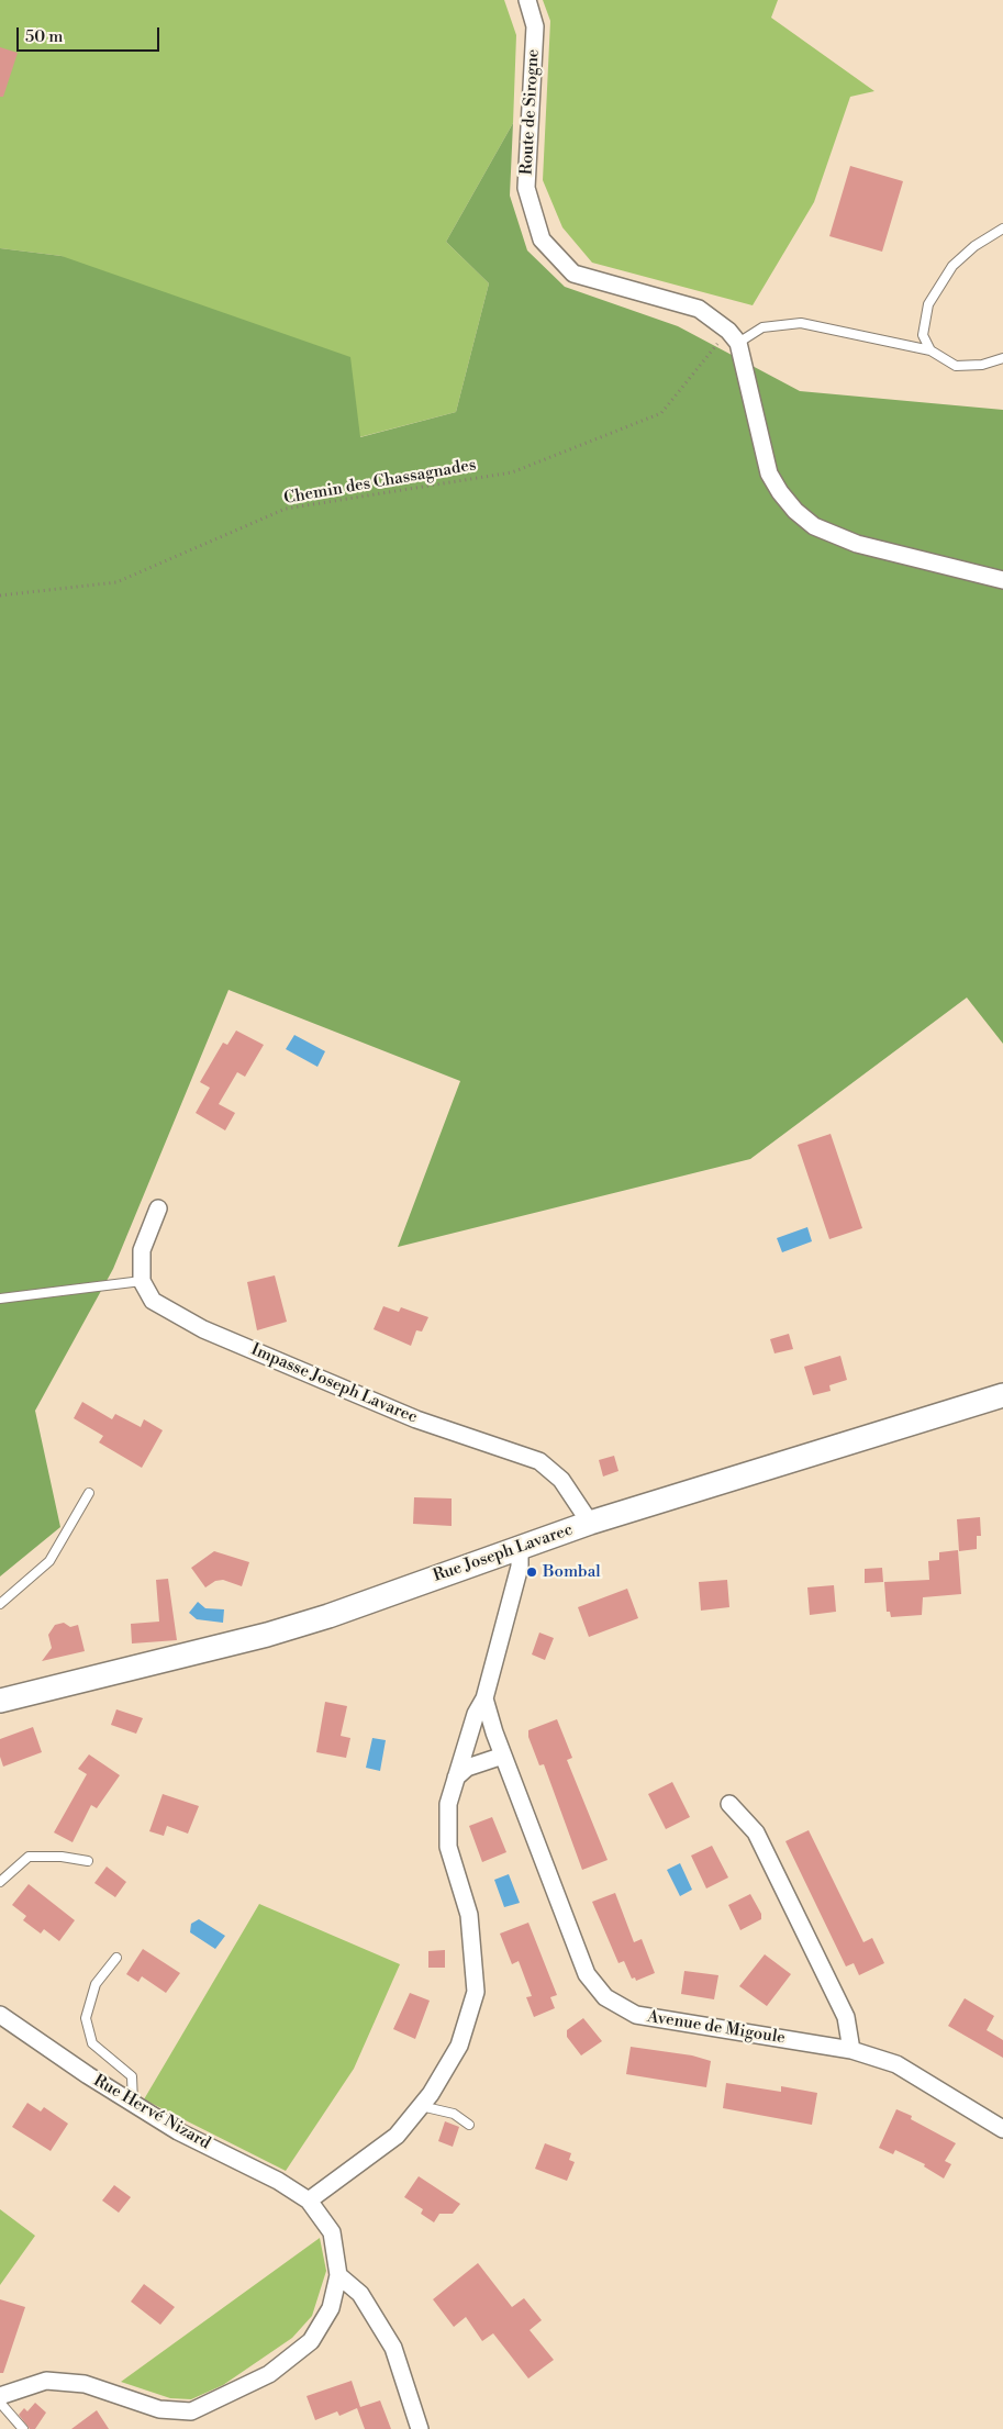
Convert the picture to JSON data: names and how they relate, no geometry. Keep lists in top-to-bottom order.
{
  "streets": {
    "street": [
      "Route de Sirogne",
      "Impasse Joseph Lavarec",
      "Rue Joseph Lavarec",
      "Avenue de Migoule",
      "Rue Hervé Nizard"
    ],
    "path": ["Chemin des Chassagnades"]
  },
  "crossings": [
    ["Route de Sirogne", "Chemin des Chassagnades"],
    ["Impasse Joseph Lavarec", "Rue Joseph Lavarec"]
  ],
  "places": ["Bombal"],
  "scale_bar": "50 m"
}
